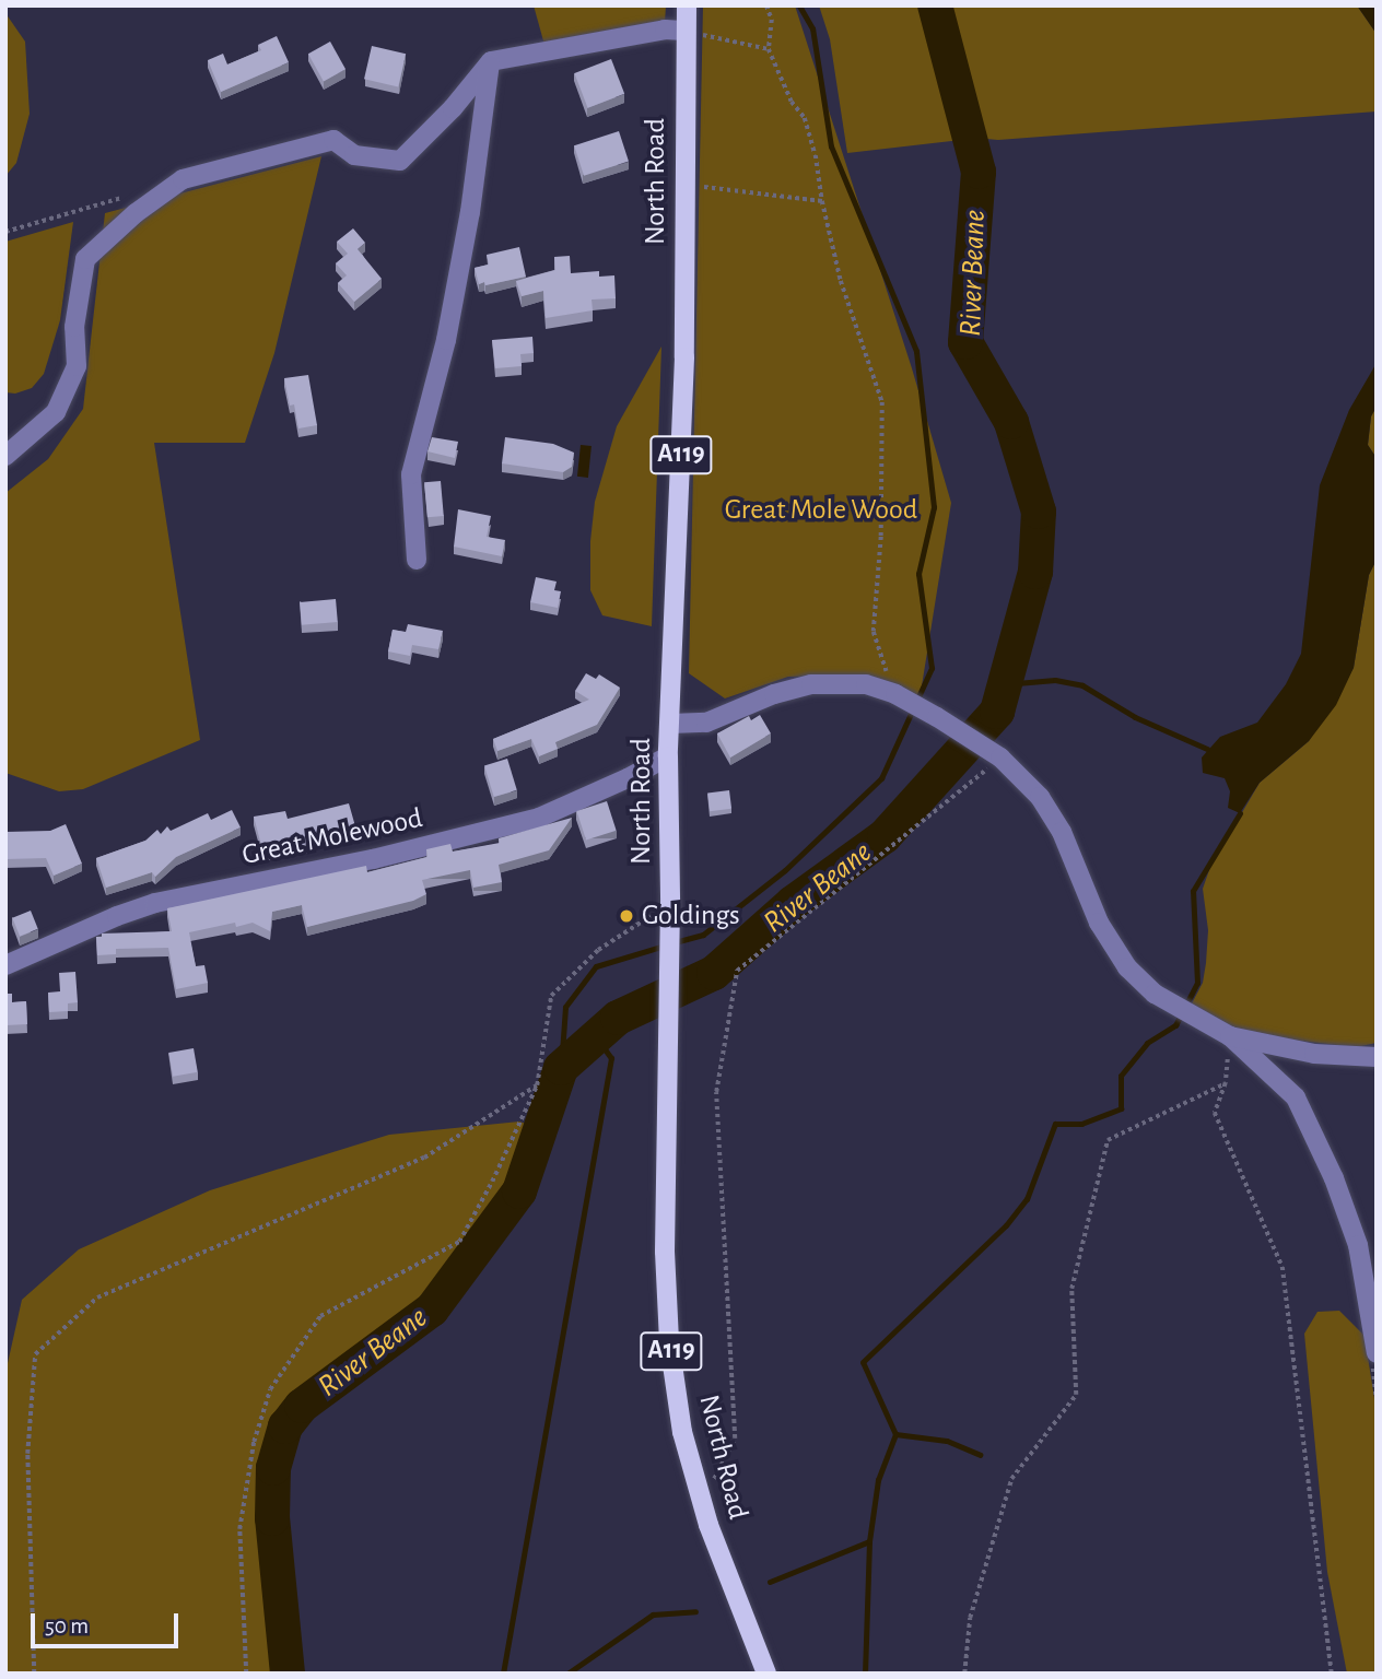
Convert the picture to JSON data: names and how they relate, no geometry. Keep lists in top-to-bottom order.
{
  "streets": {
    "main road": ["North Road", "A119"],
    "street": ["Great Molewood"]
  },
  "crossings": [
    ["North Road", "Great Molewood"]
  ],
  "water": ["River Beane"],
  "parks": ["Great Mole Wood"],
  "places": ["Goldings"],
  "scale_bar": "50 m"
}
